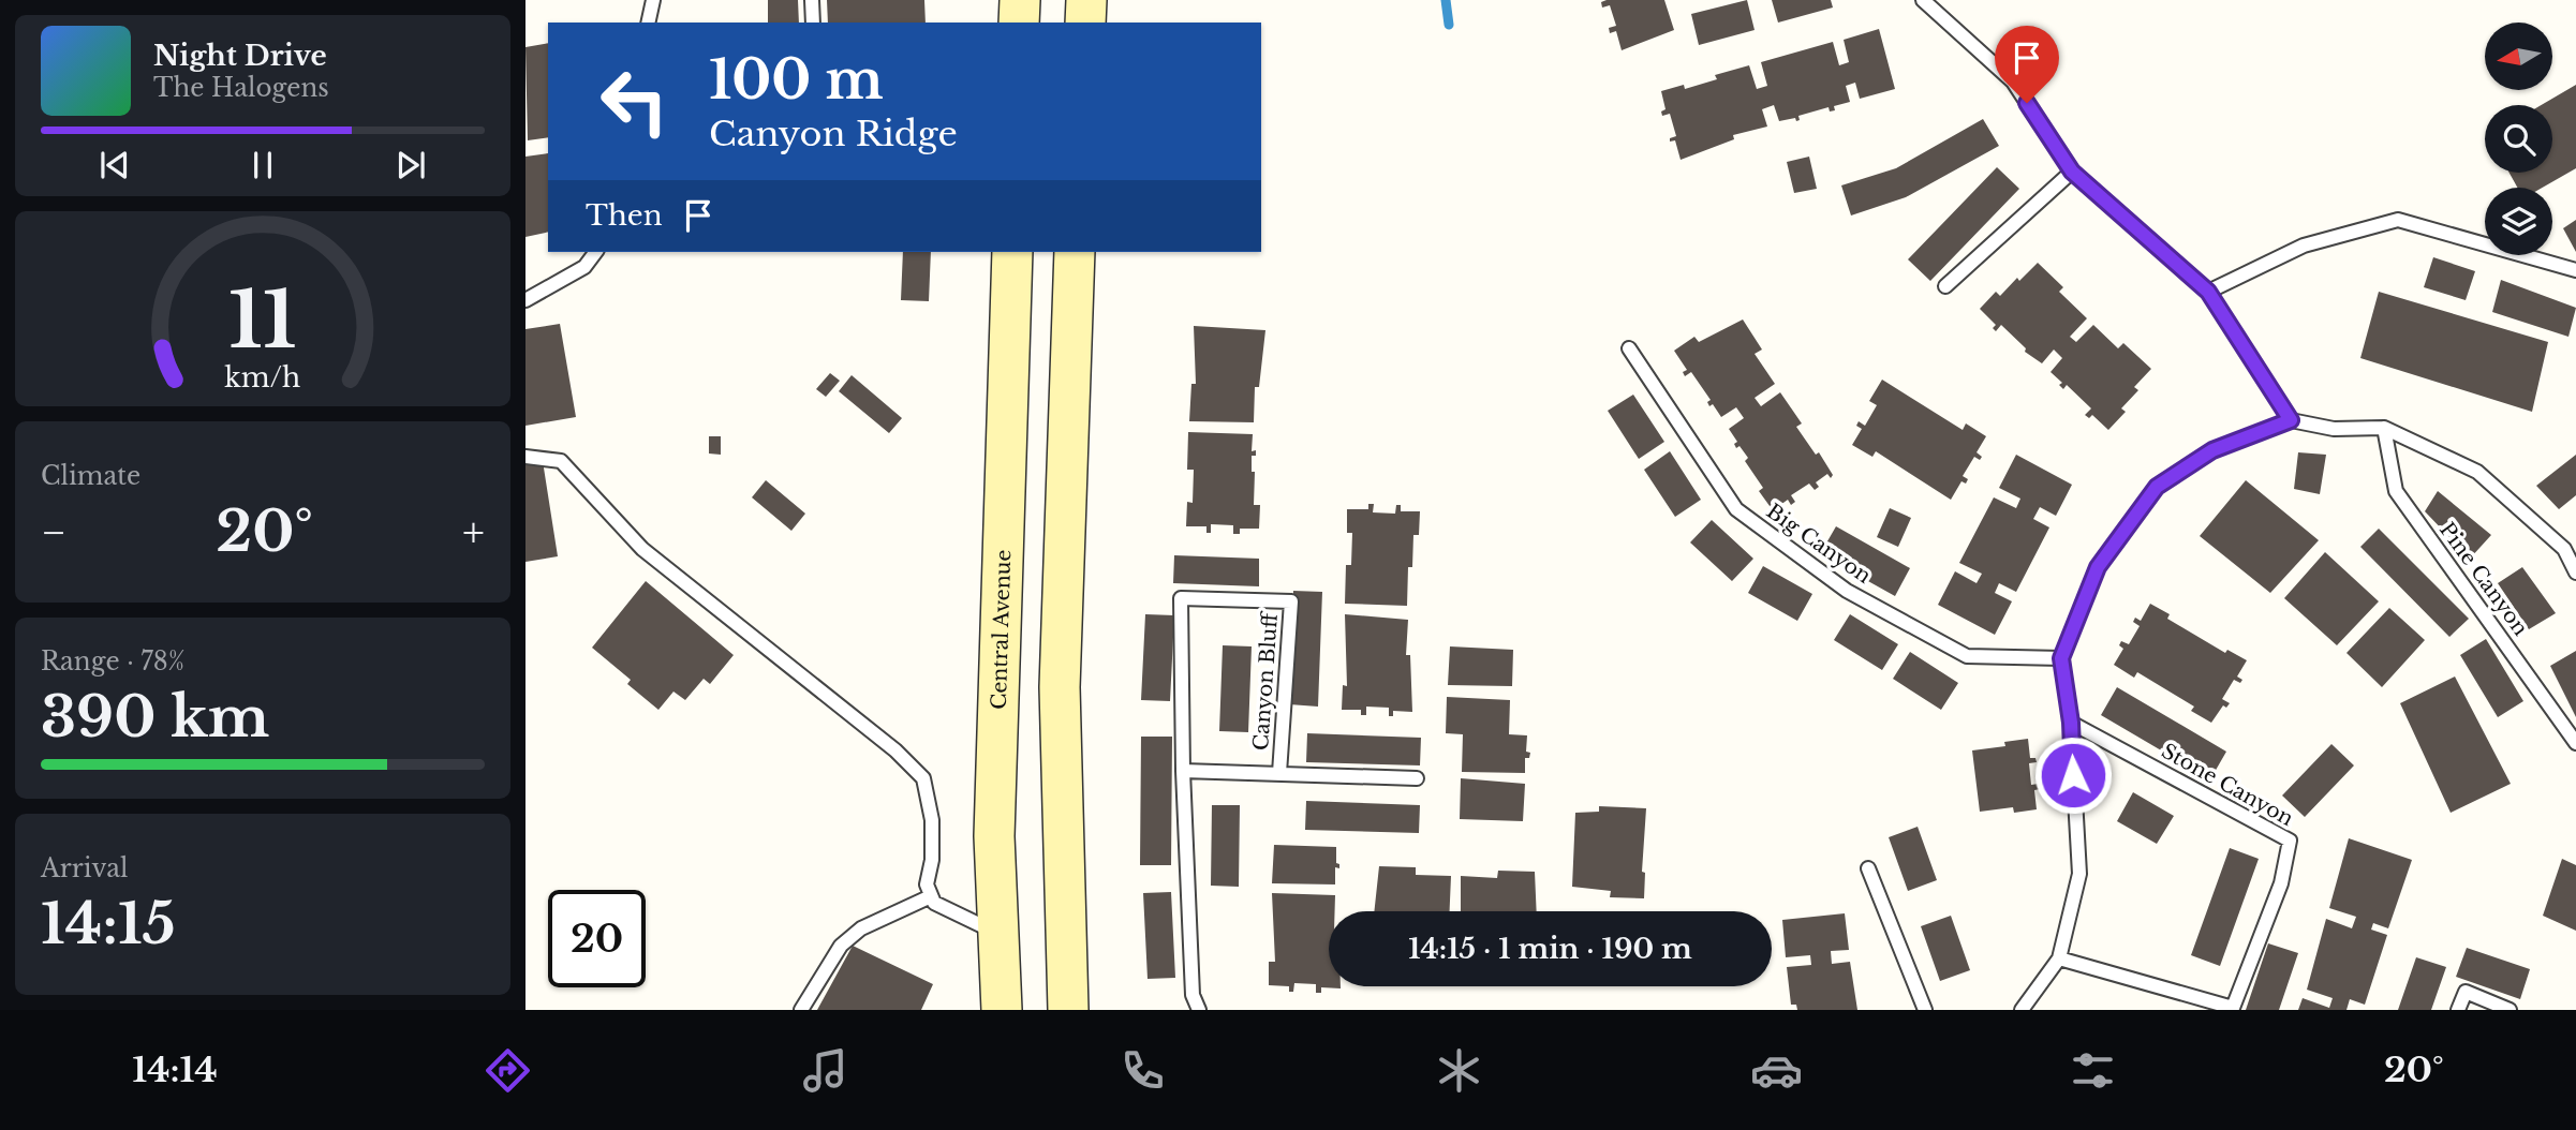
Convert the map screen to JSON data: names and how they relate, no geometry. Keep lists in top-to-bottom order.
{
  "streets": {
    "main road": ["Central Avenue"],
    "lane": [
      "Big Canyon",
      "Pine Canyon",
      "Canyon Bluff",
      "Stone Canyon"
    ]
  },
  "north": "left",
  "page": {
    "turn": ["100 m", "Canyon Ridge"],
    "song": ["Night Drive", "The Halogens"],
    "then": "Then",
    "tile": [
      "Climate",
      ["Range · 78%", "390 km"],
      ["Arrival", "14:15"]
    ],
    "heat": ["−", "20°", "+"],
    "limit": "20",
    "trip": "14:15 · 1 min · 190 m",
    "tabs": ["14:14", "20°"],
    "gauge": ["11", "km/h"]
  }
}
